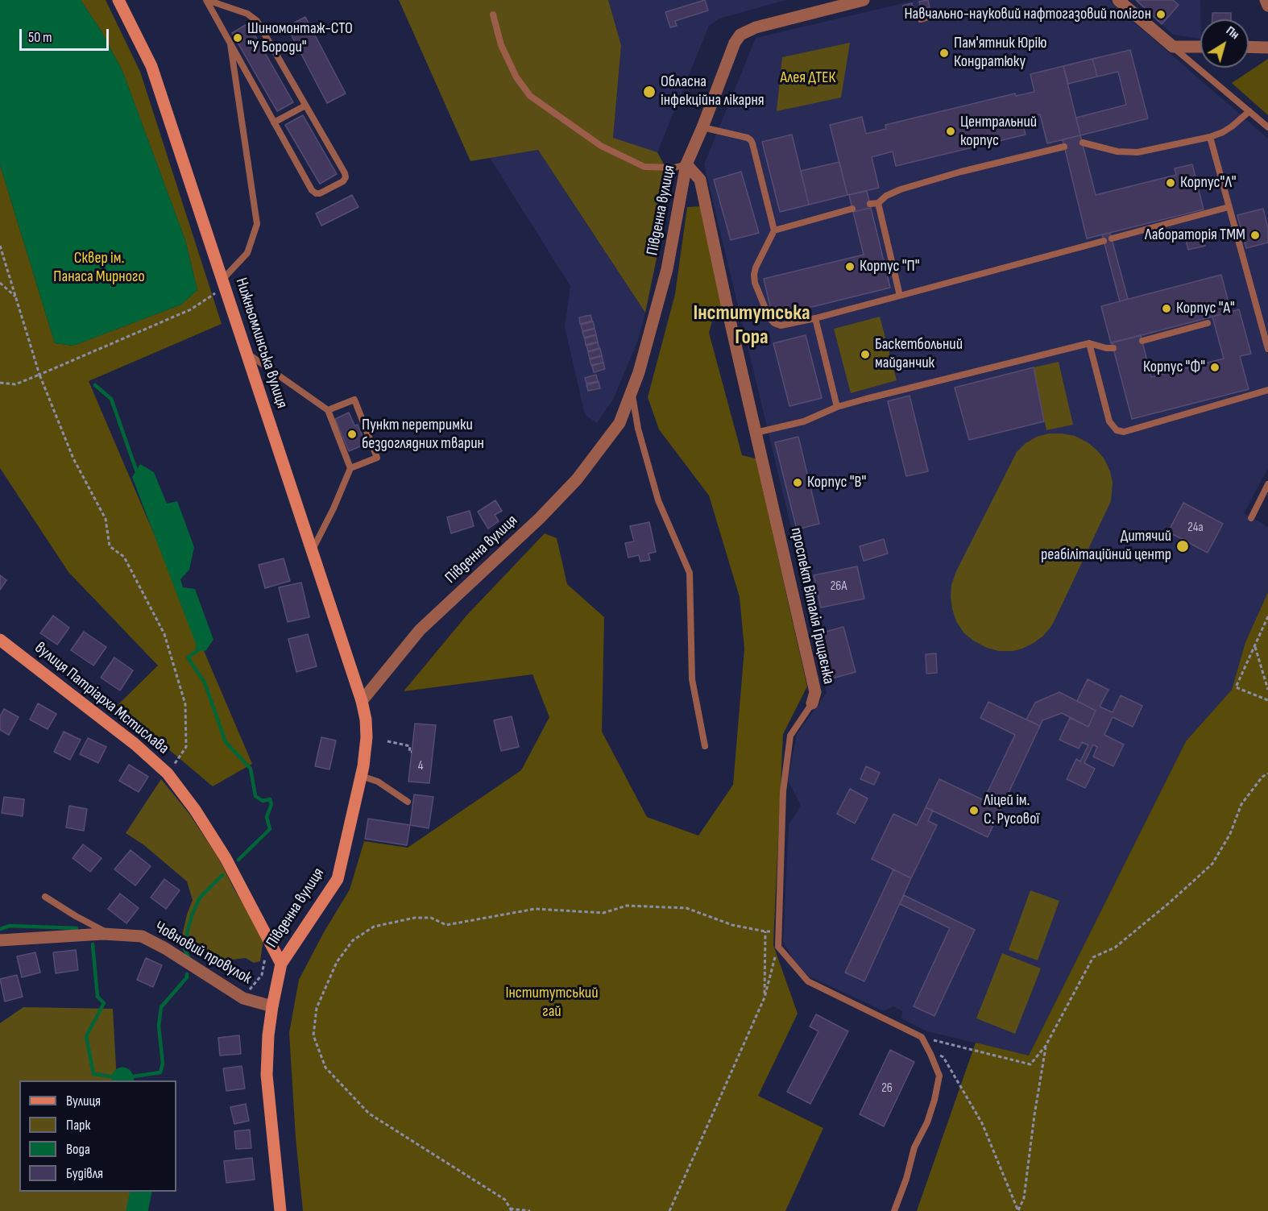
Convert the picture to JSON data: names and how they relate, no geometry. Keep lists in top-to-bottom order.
{
  "streets": {
    "main road": ["Південна вулиця", "Нижньомлинська вулиця", "вулиця Патріарха Мстислава"],
    "street": ["проспект Віталія Грицаєнка", "Човновий провулок"]
  },
  "crossings": [
    ["Південна вулиця", "Нижньомлинська вулиця"],
    ["Південна вулиця", "проспект Віталія Грицаєнка"],
    ["Південна вулиця", "вулиця Патріарха Мстислава"],
    ["Південна вулиця", "Човновий провулок"]
  ],
  "districts": ["Інститутська Гора"],
  "parks": ["Алея ДТЕК", "Сквер ім. Панаса Мирного", "Інститутський гай"],
  "places": [
    "Навчально-науковий нафтогазовий полігон",
    "Шиномонтаж-СТО \"У Бороди\"",
    "Пам'ятник Юрію Кондратюку",
    "Обласна інфекційна лікарня",
    "Центральний корпус",
    "Корпус\"Л\"",
    "Лабораторія ТММ",
    "Корпус \"П\"",
    "Корпус \"А\"",
    "Баскетбольний майданчик",
    "Корпус \"Ф\"",
    "Пункт перетримки бездоглядних тварин",
    "Корпус \"В\"",
    "Дитячий реабілітаційний центр",
    "Ліцей ім. С. Русової"
  ],
  "house_numbers": [
    "24а",
    "26А",
    "4",
    "26"
  ],
  "legend": [
    "Вулиця",
    "Парк",
    "Вода",
    "Будівля"
  ],
  "scale_bar": "50 m",
  "north": "top right"
}
